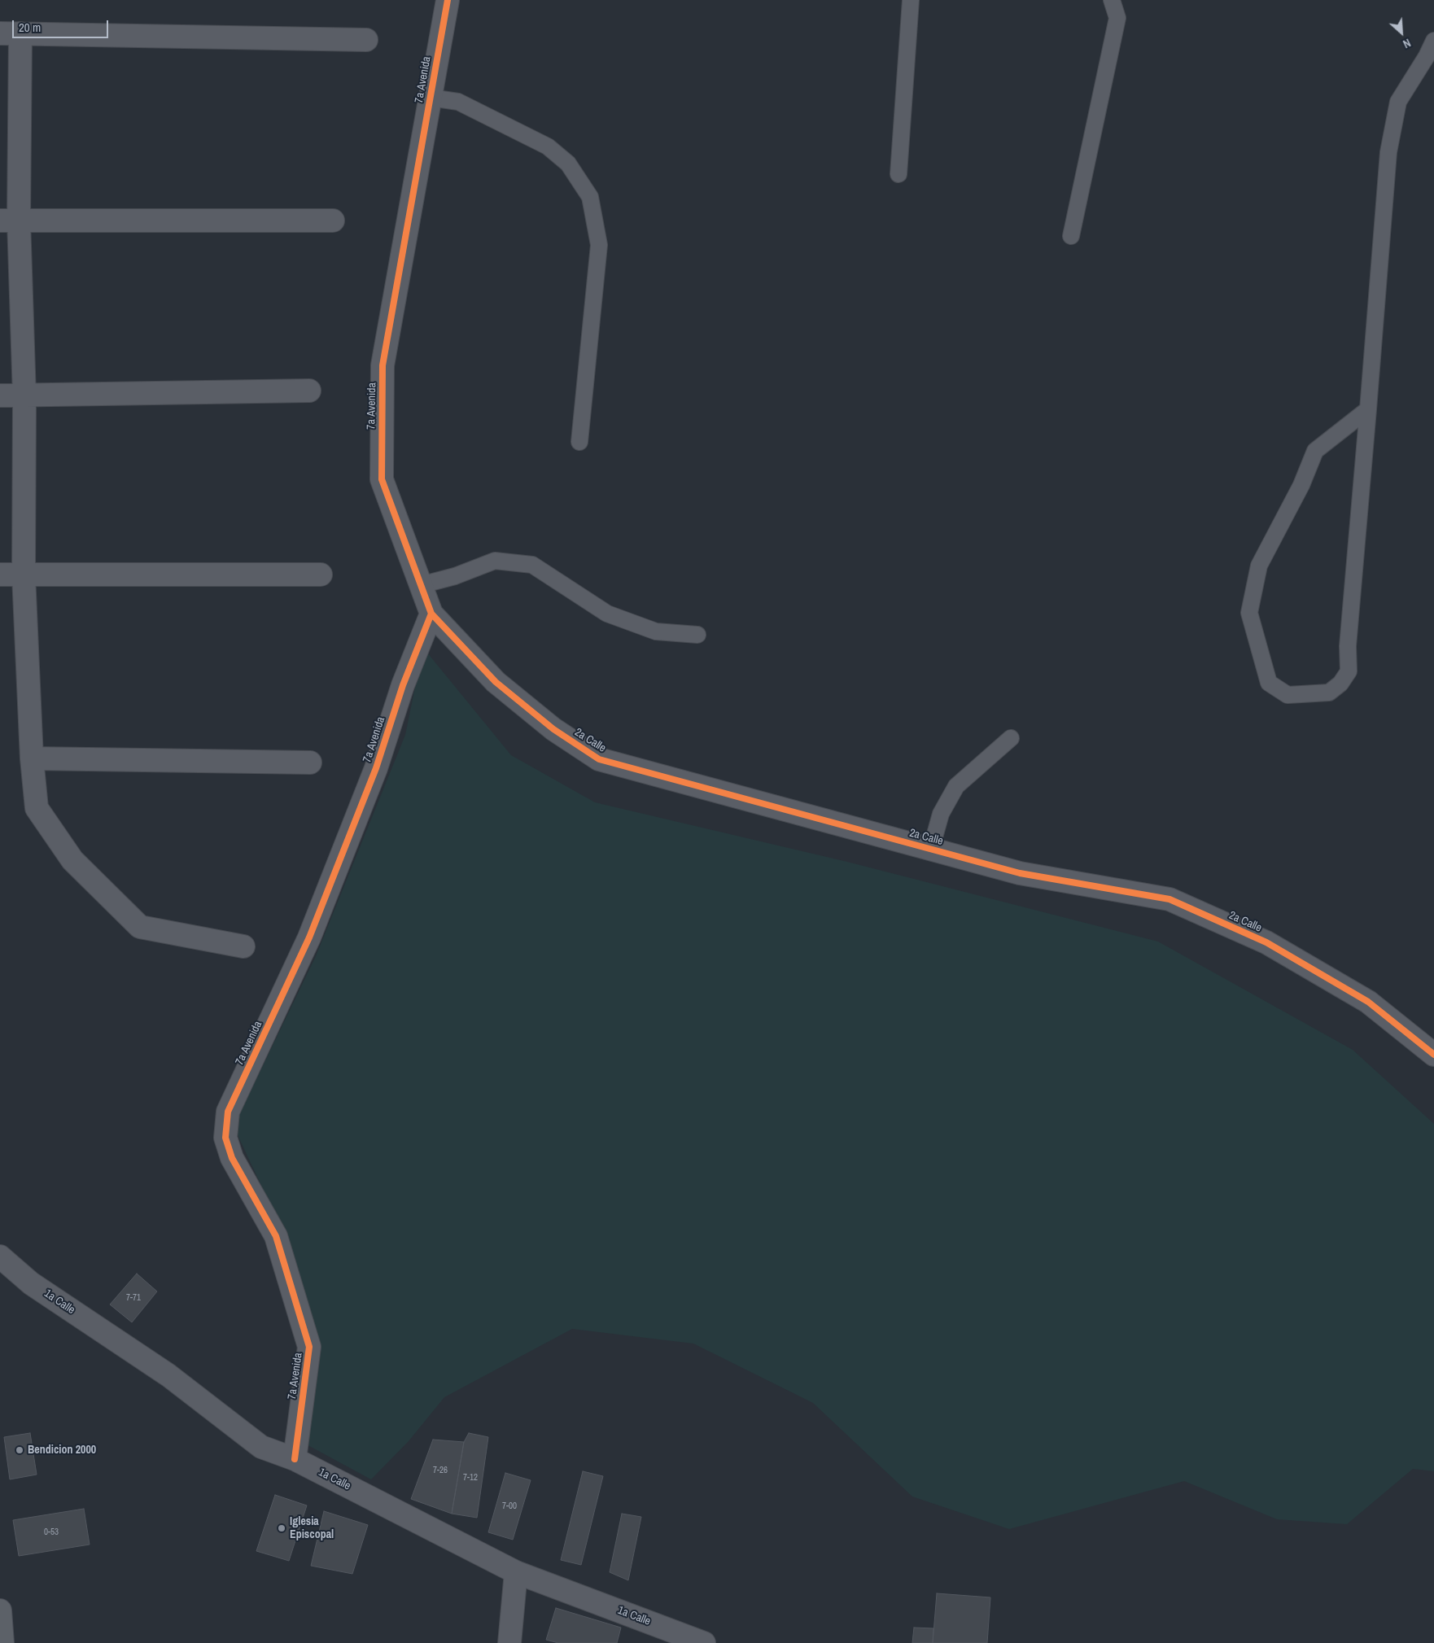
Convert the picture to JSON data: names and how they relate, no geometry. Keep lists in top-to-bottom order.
{
  "streets": {
    "street": ["7a Avenida", "2a Calle", "1a Calle"]
  },
  "crossings": [
    ["7a Avenida", "2a Calle"],
    ["7a Avenida", "1a Calle"]
  ],
  "places": ["Bendicion 2000", "Iglesia Episcopal"],
  "house_numbers": [
    "7-71",
    "7-26",
    "7-12",
    "7-00",
    "0-53"
  ],
  "scale_bar": "20 m",
  "north": "bottom right"
}
